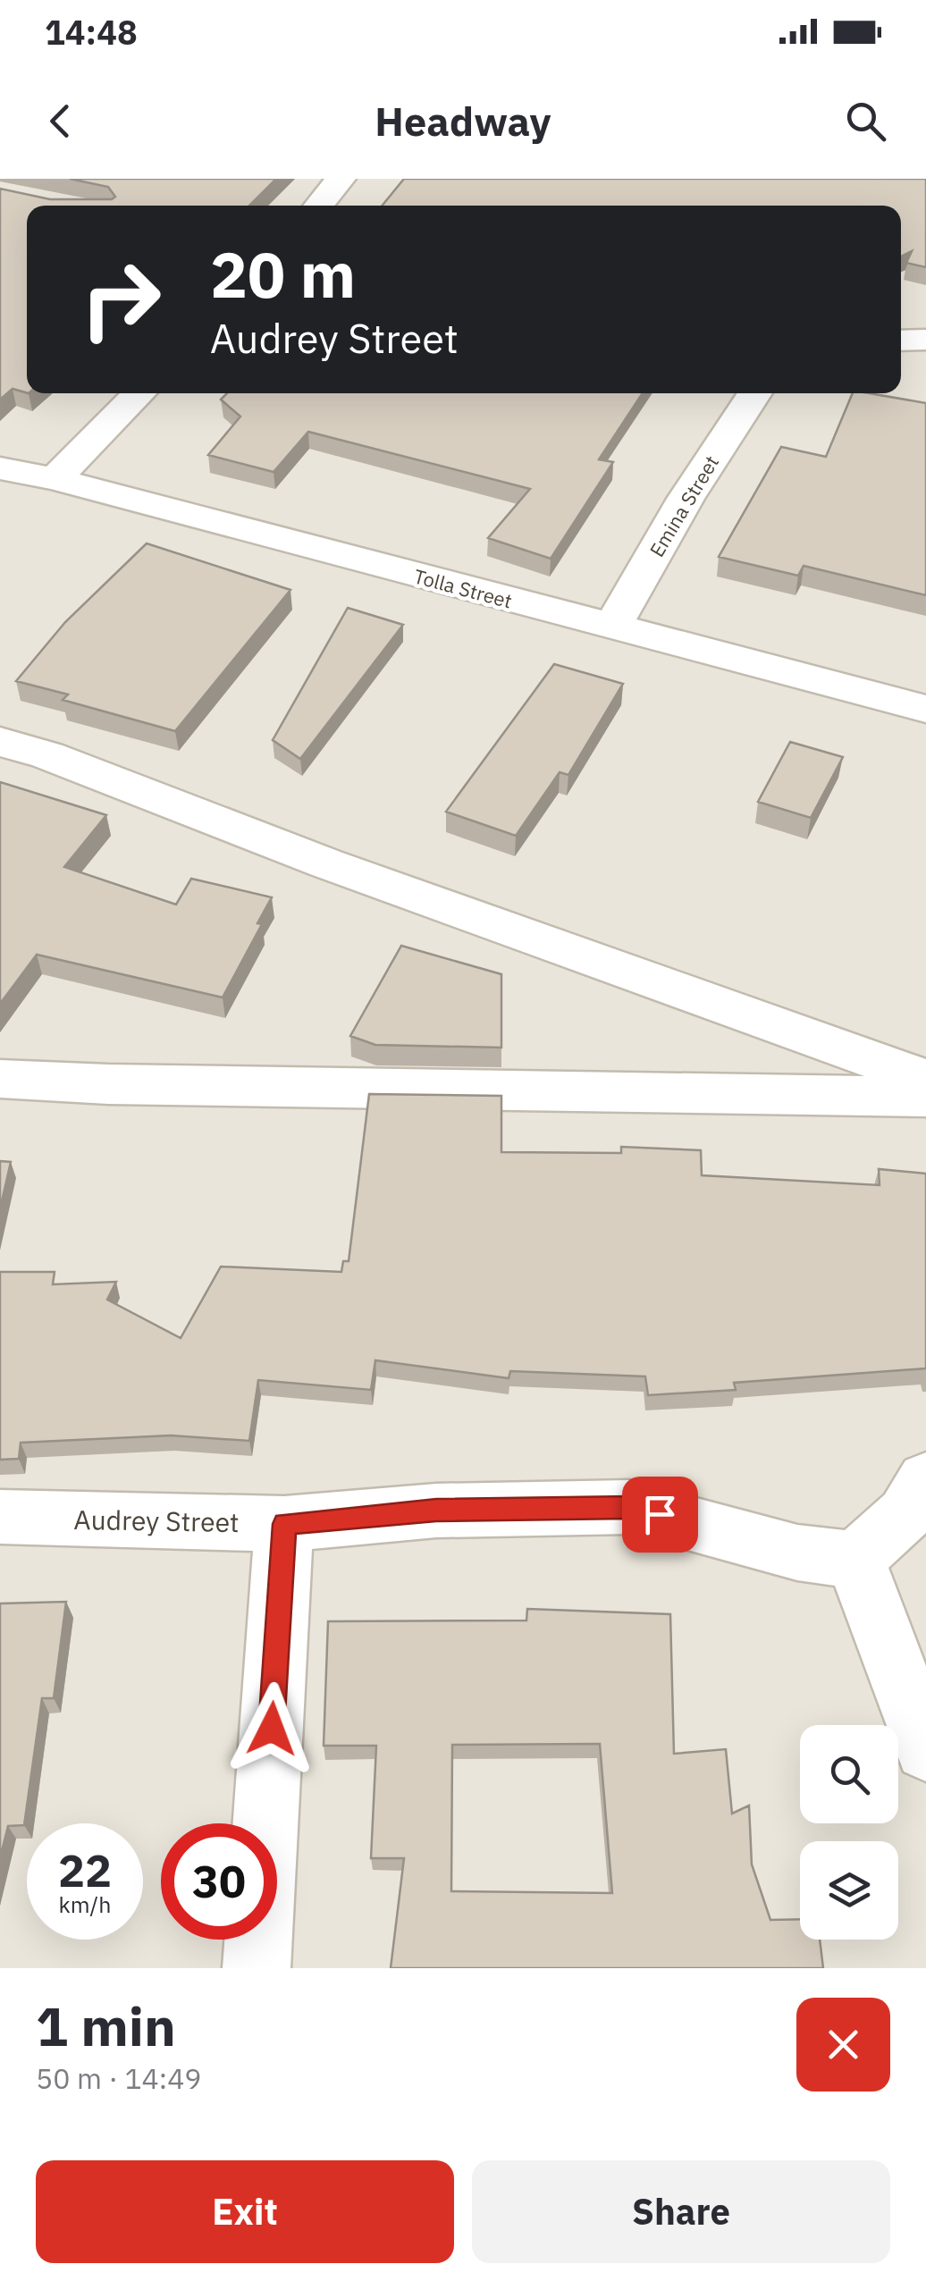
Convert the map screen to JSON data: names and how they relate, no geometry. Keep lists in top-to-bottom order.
{
  "streets": {
    "street": ["Emina Street", "Tolla Street", "Audrey Street"]
  },
  "crossings": [
    ["Emina Street", "Tolla Street"]
  ],
  "page": {
    "status": "14:48",
    "header": "Headway",
    "turn": ["20 m", "Audrey Street"],
    "speed": "22 km/h",
    "limit": "30",
    "heading": ["1 min", "50 m · 14:49"],
    "buttons": ["Exit", "Share"]
  }
}
